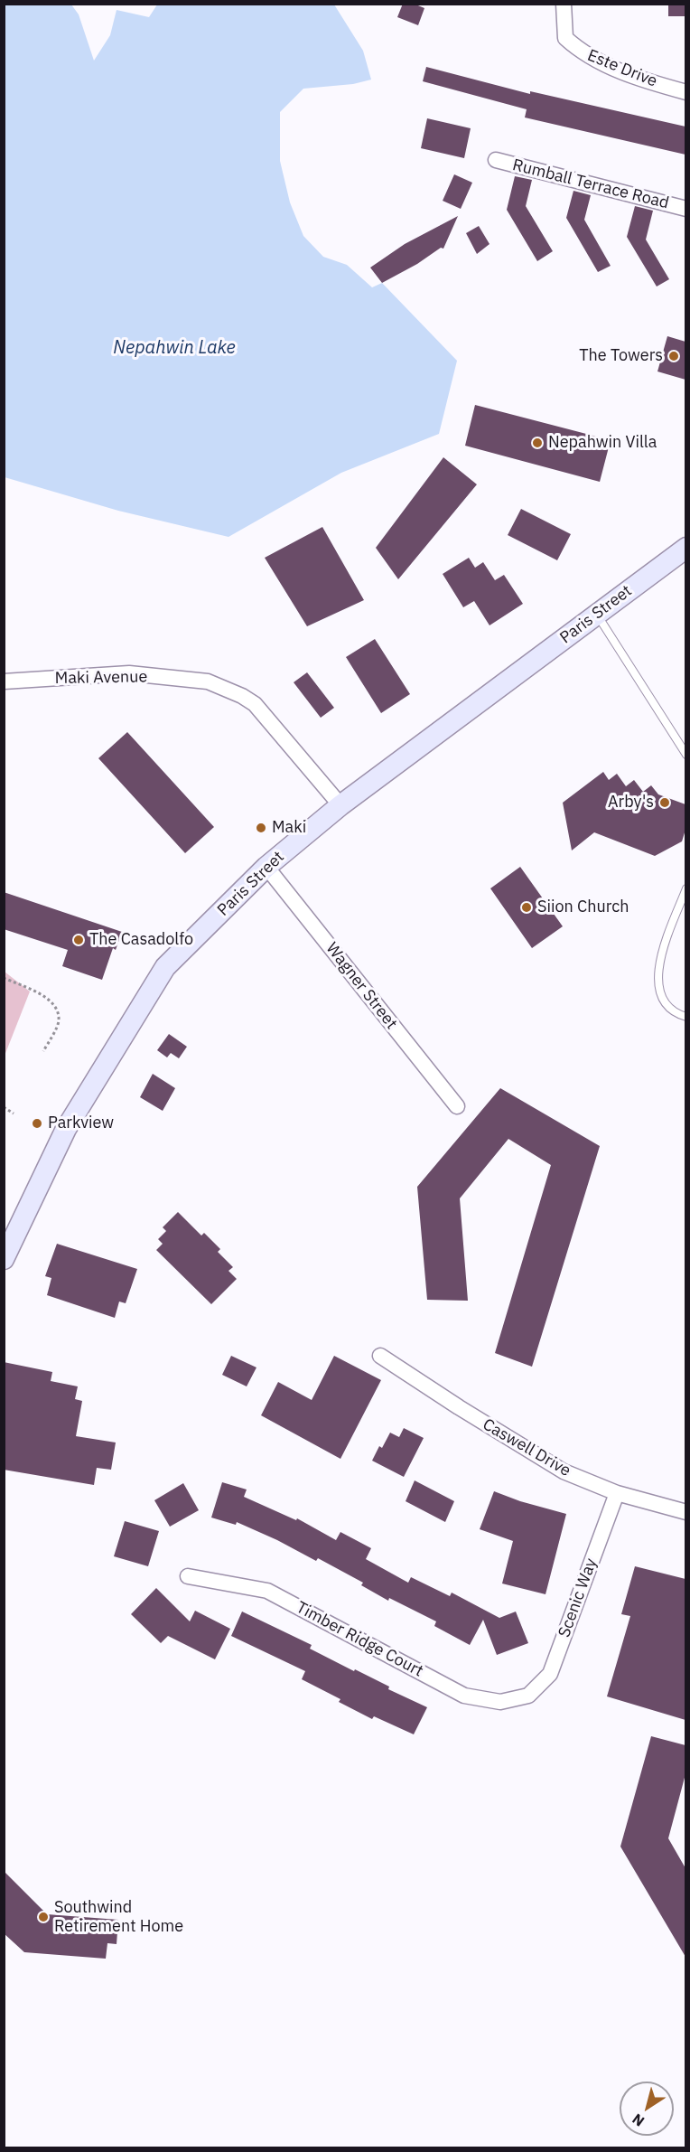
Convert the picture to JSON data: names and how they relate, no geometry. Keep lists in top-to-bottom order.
{
  "streets": {
    "main road": ["Paris Street"],
    "street": [
      "Este Drive",
      "Rumball Terrace Road",
      "Maki Avenue",
      "Wagner Street",
      "Caswell Drive",
      "Scenic Way",
      "Timber Ridge Court"
    ]
  },
  "crossings": [
    ["Paris Street", "Maki Avenue"],
    ["Paris Street", "Wagner Street"],
    ["Caswell Drive", "Scenic Way"],
    ["Scenic Way", "Timber Ridge Court"]
  ],
  "water": ["Nepahwin Lake"],
  "places": [
    "The Towers",
    "Nepahwin Villa",
    "Arby's",
    "Maki",
    "Siion Church",
    "The Casadolfo",
    "Parkview",
    "Southwind Retirement Home"
  ],
  "north": "bottom left"
}
